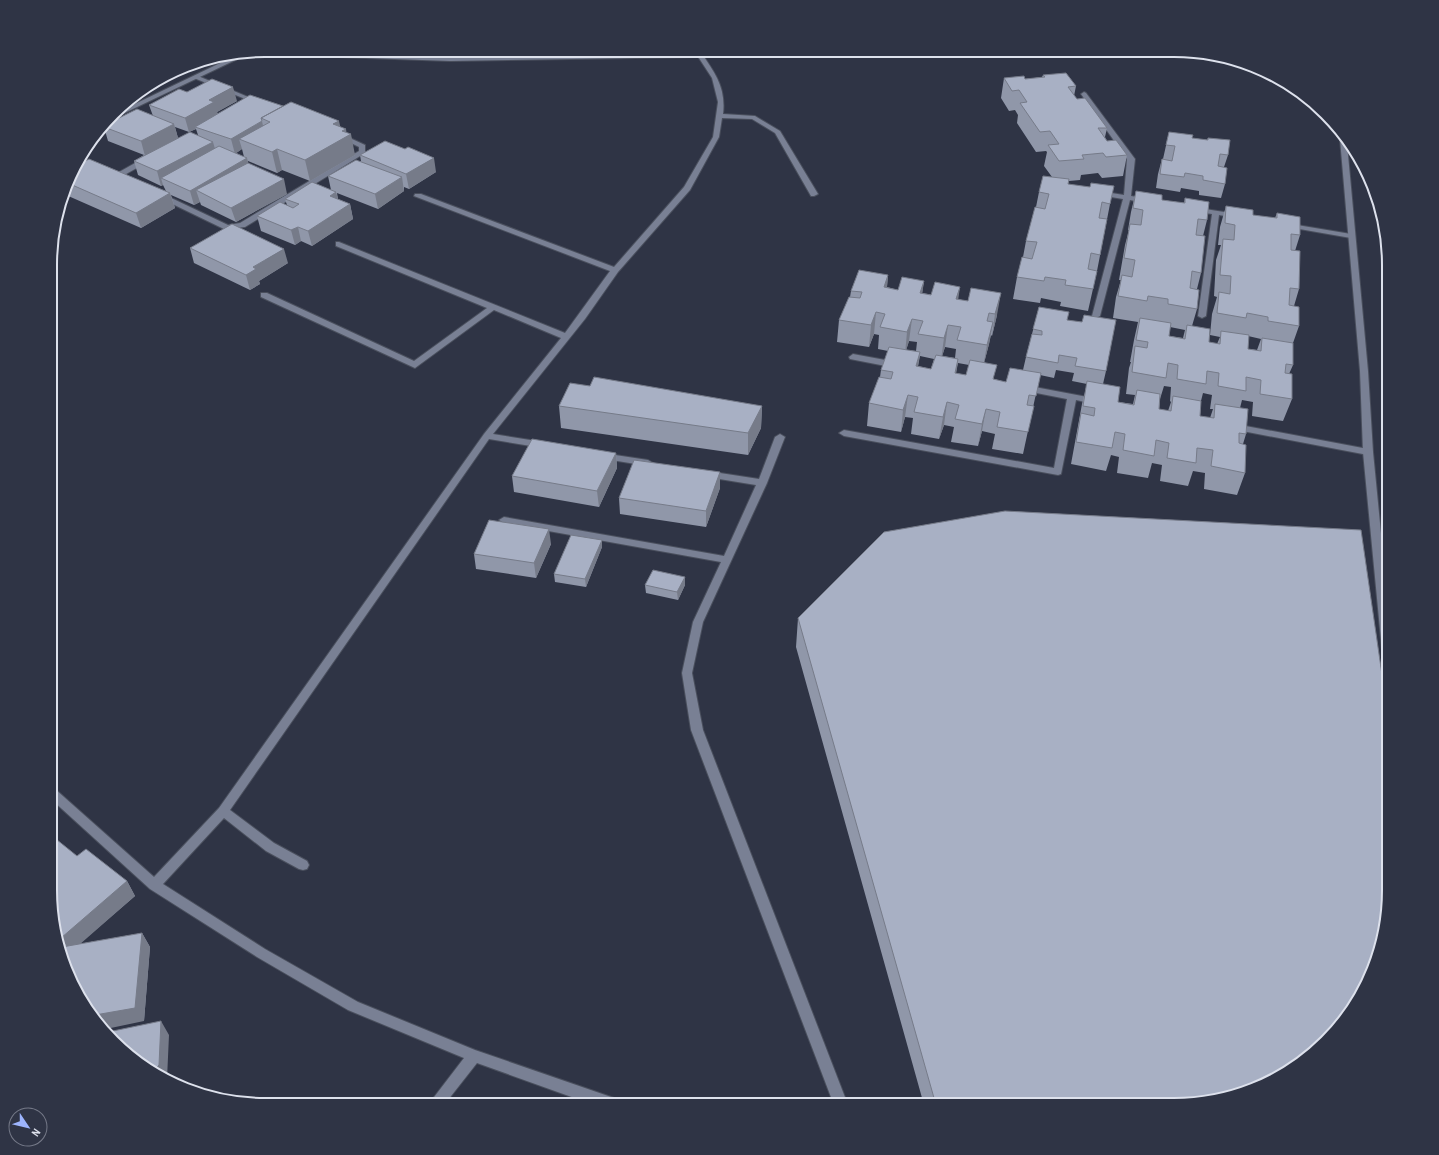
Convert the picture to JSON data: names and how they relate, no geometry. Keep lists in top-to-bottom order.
{
  "north": "bottom right"
}
